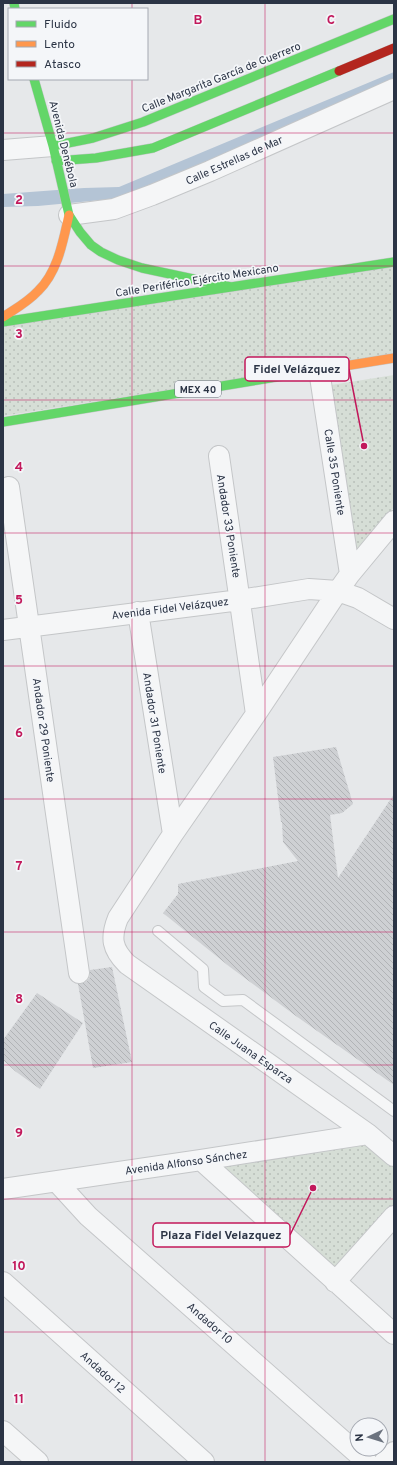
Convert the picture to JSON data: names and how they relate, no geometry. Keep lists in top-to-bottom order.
{
  "streets": {
    "main road": [
      "Calle Margarita García de Guerrero",
      "Avenida Denébola",
      "Calle Periférico Ejército Mexicano",
      "MEX 40"
    ],
    "street": [
      "Calle Estrellas de Mar",
      "Calle 35 Poniente",
      "Andador 33 Poniente",
      "Avenida Fidel Velázquez",
      "Andador 31 Poniente",
      "Andador 29 Poniente",
      "Calle Juana Esparza",
      "Avenida Alfonso Sánchez",
      "Andador 10",
      "Andador 12"
    ]
  },
  "crossings": [
    ["Calle Margarita García de Guerrero", "Avenida Denébola"],
    ["Avenida Denébola", "Calle Estrellas de Mar"],
    ["Avenida Denébola", "Calle Periférico Ejército Mexicano"],
    ["MEX 40", "Calle 35 Poniente"],
    ["Andador 33 Poniente", "Avenida Fidel Velázquez"],
    ["Avenida Fidel Velázquez", "Andador 31 Poniente"],
    ["Avenida Fidel Velázquez", "Andador 29 Poniente"],
    ["Andador 31 Poniente", "Calle Juana Esparza"],
    ["Calle Juana Esparza", "Avenida Alfonso Sánchez"],
    ["Avenida Alfonso Sánchez", "Andador 10"]
  ],
  "places": ["Fidel Velázquez", "Plaza Fidel Velazquez"],
  "legend": ["Fluido", "Lento", "Atasco"],
  "north": "left",
  "grid": {
    "columns": ["B", "C"],
    "rows": [
      "2",
      "3",
      "4",
      "5",
      "6",
      "7",
      "8",
      "9",
      "10",
      "11"
    ]
  }
}
